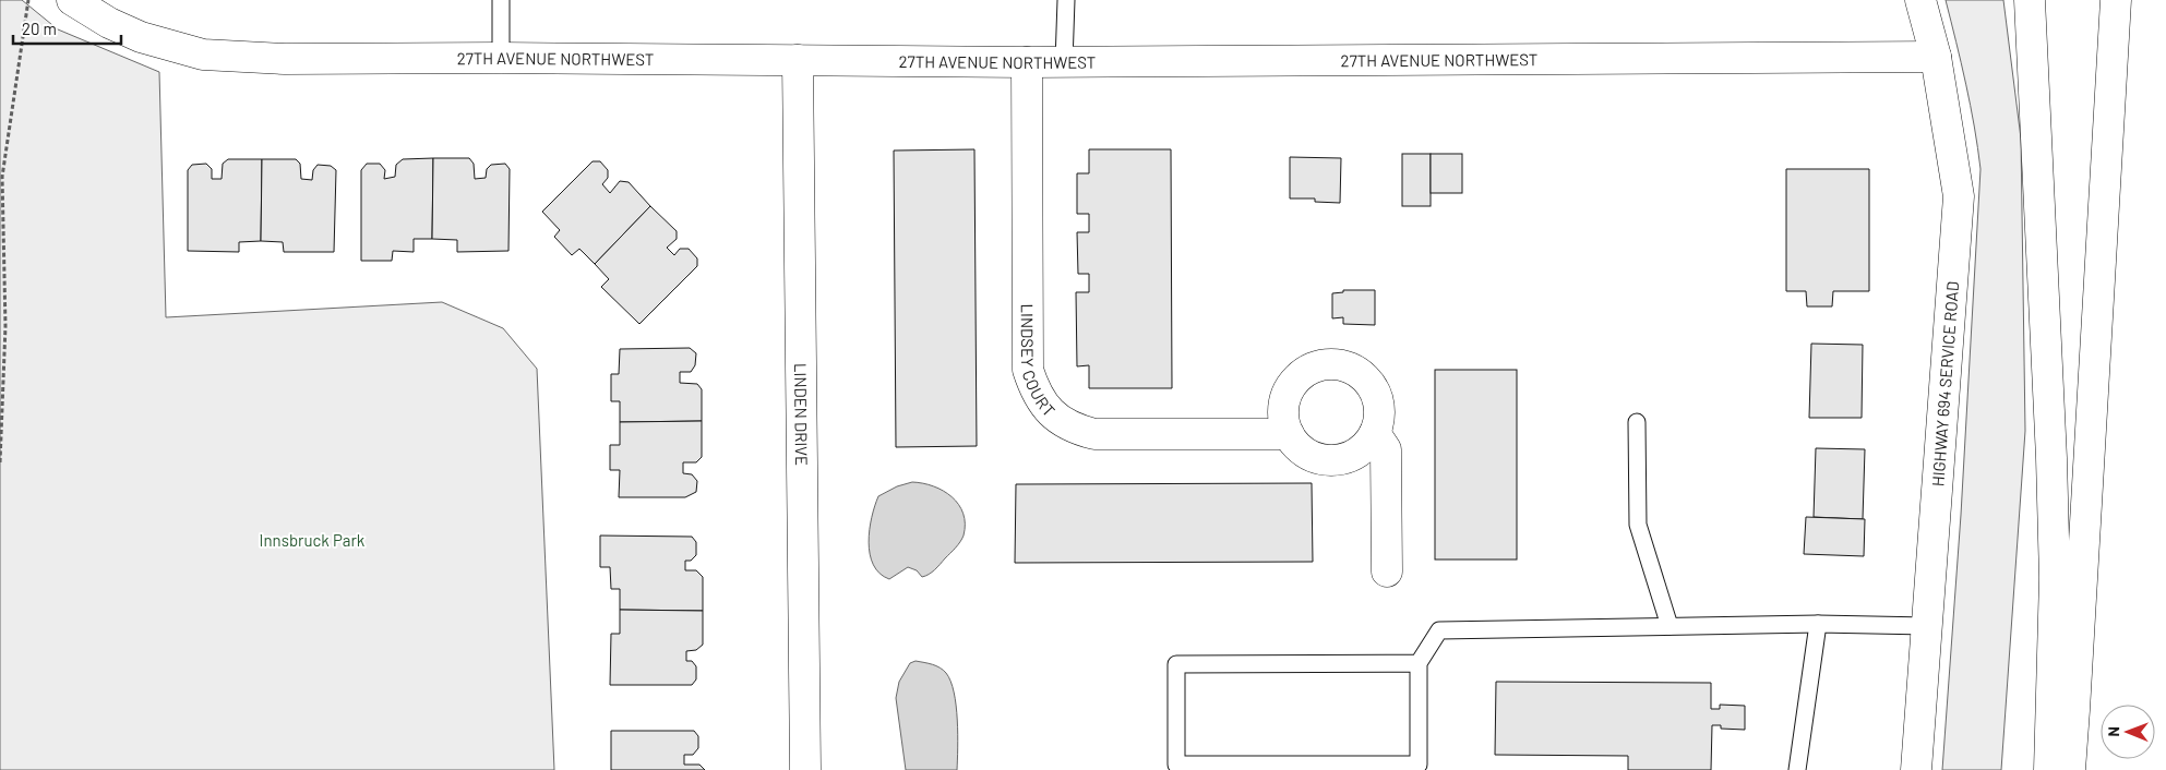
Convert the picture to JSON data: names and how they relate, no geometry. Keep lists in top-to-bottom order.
{
  "streets": {
    "main road": [
      "27TH AVENUE NORTHWEST",
      "LINDSEY COURT",
      "HIGHWAY 694 SERVICE ROAD",
      "LINDEN DRIVE"
    ]
  },
  "crossings": [
    ["27TH AVENUE NORTHWEST", "LINDSEY COURT"],
    ["27TH AVENUE NORTHWEST", "HIGHWAY 694 SERVICE ROAD"],
    ["27TH AVENUE NORTHWEST", "LINDEN DRIVE"]
  ],
  "parks": ["Innsbruck Park"],
  "scale_bar": "20 m",
  "north": "left"
}
